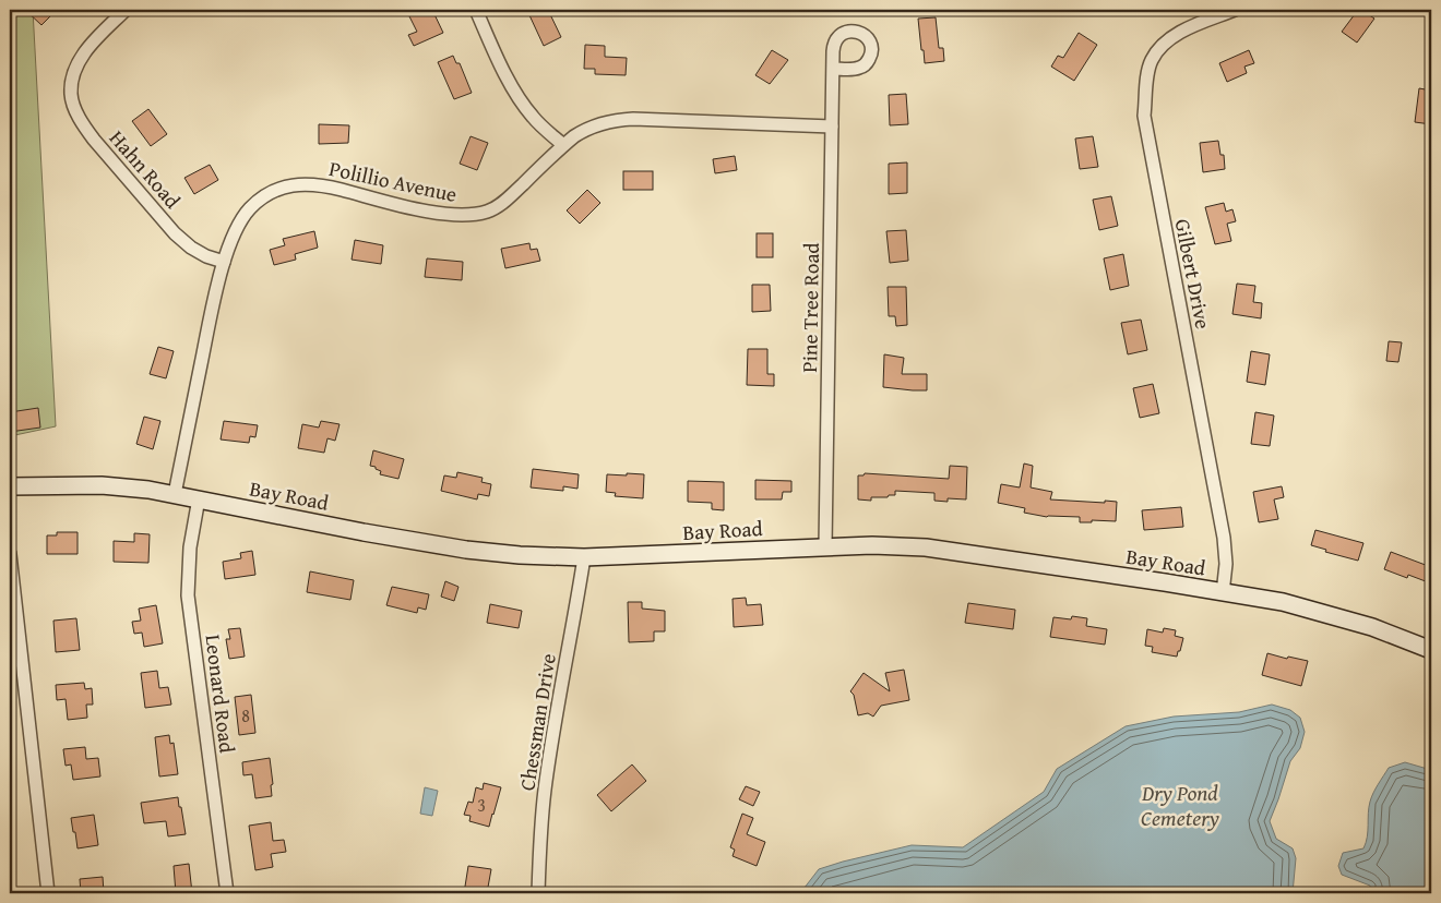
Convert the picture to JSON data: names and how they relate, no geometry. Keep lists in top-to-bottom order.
{
  "streets": {
    "main road": ["Bay Road"],
    "street": [
      "Hahn Road",
      "Polillio Avenue",
      "Gilbert Drive",
      "Pine Tree Road",
      "Leonard Road",
      "Chessman Drive"
    ]
  },
  "crossings": [
    ["Hahn Road", "Polillio Avenue"],
    ["Polillio Avenue", "Pine Tree Road"],
    ["Polillio Avenue", "Bay Road"],
    ["Gilbert Drive", "Bay Road"],
    ["Pine Tree Road", "Bay Road"],
    ["Bay Road", "Leonard Road"],
    ["Bay Road", "Chessman Drive"]
  ],
  "water": ["Dry Pond Cemetery"],
  "house_numbers": ["8", "3"]
}
